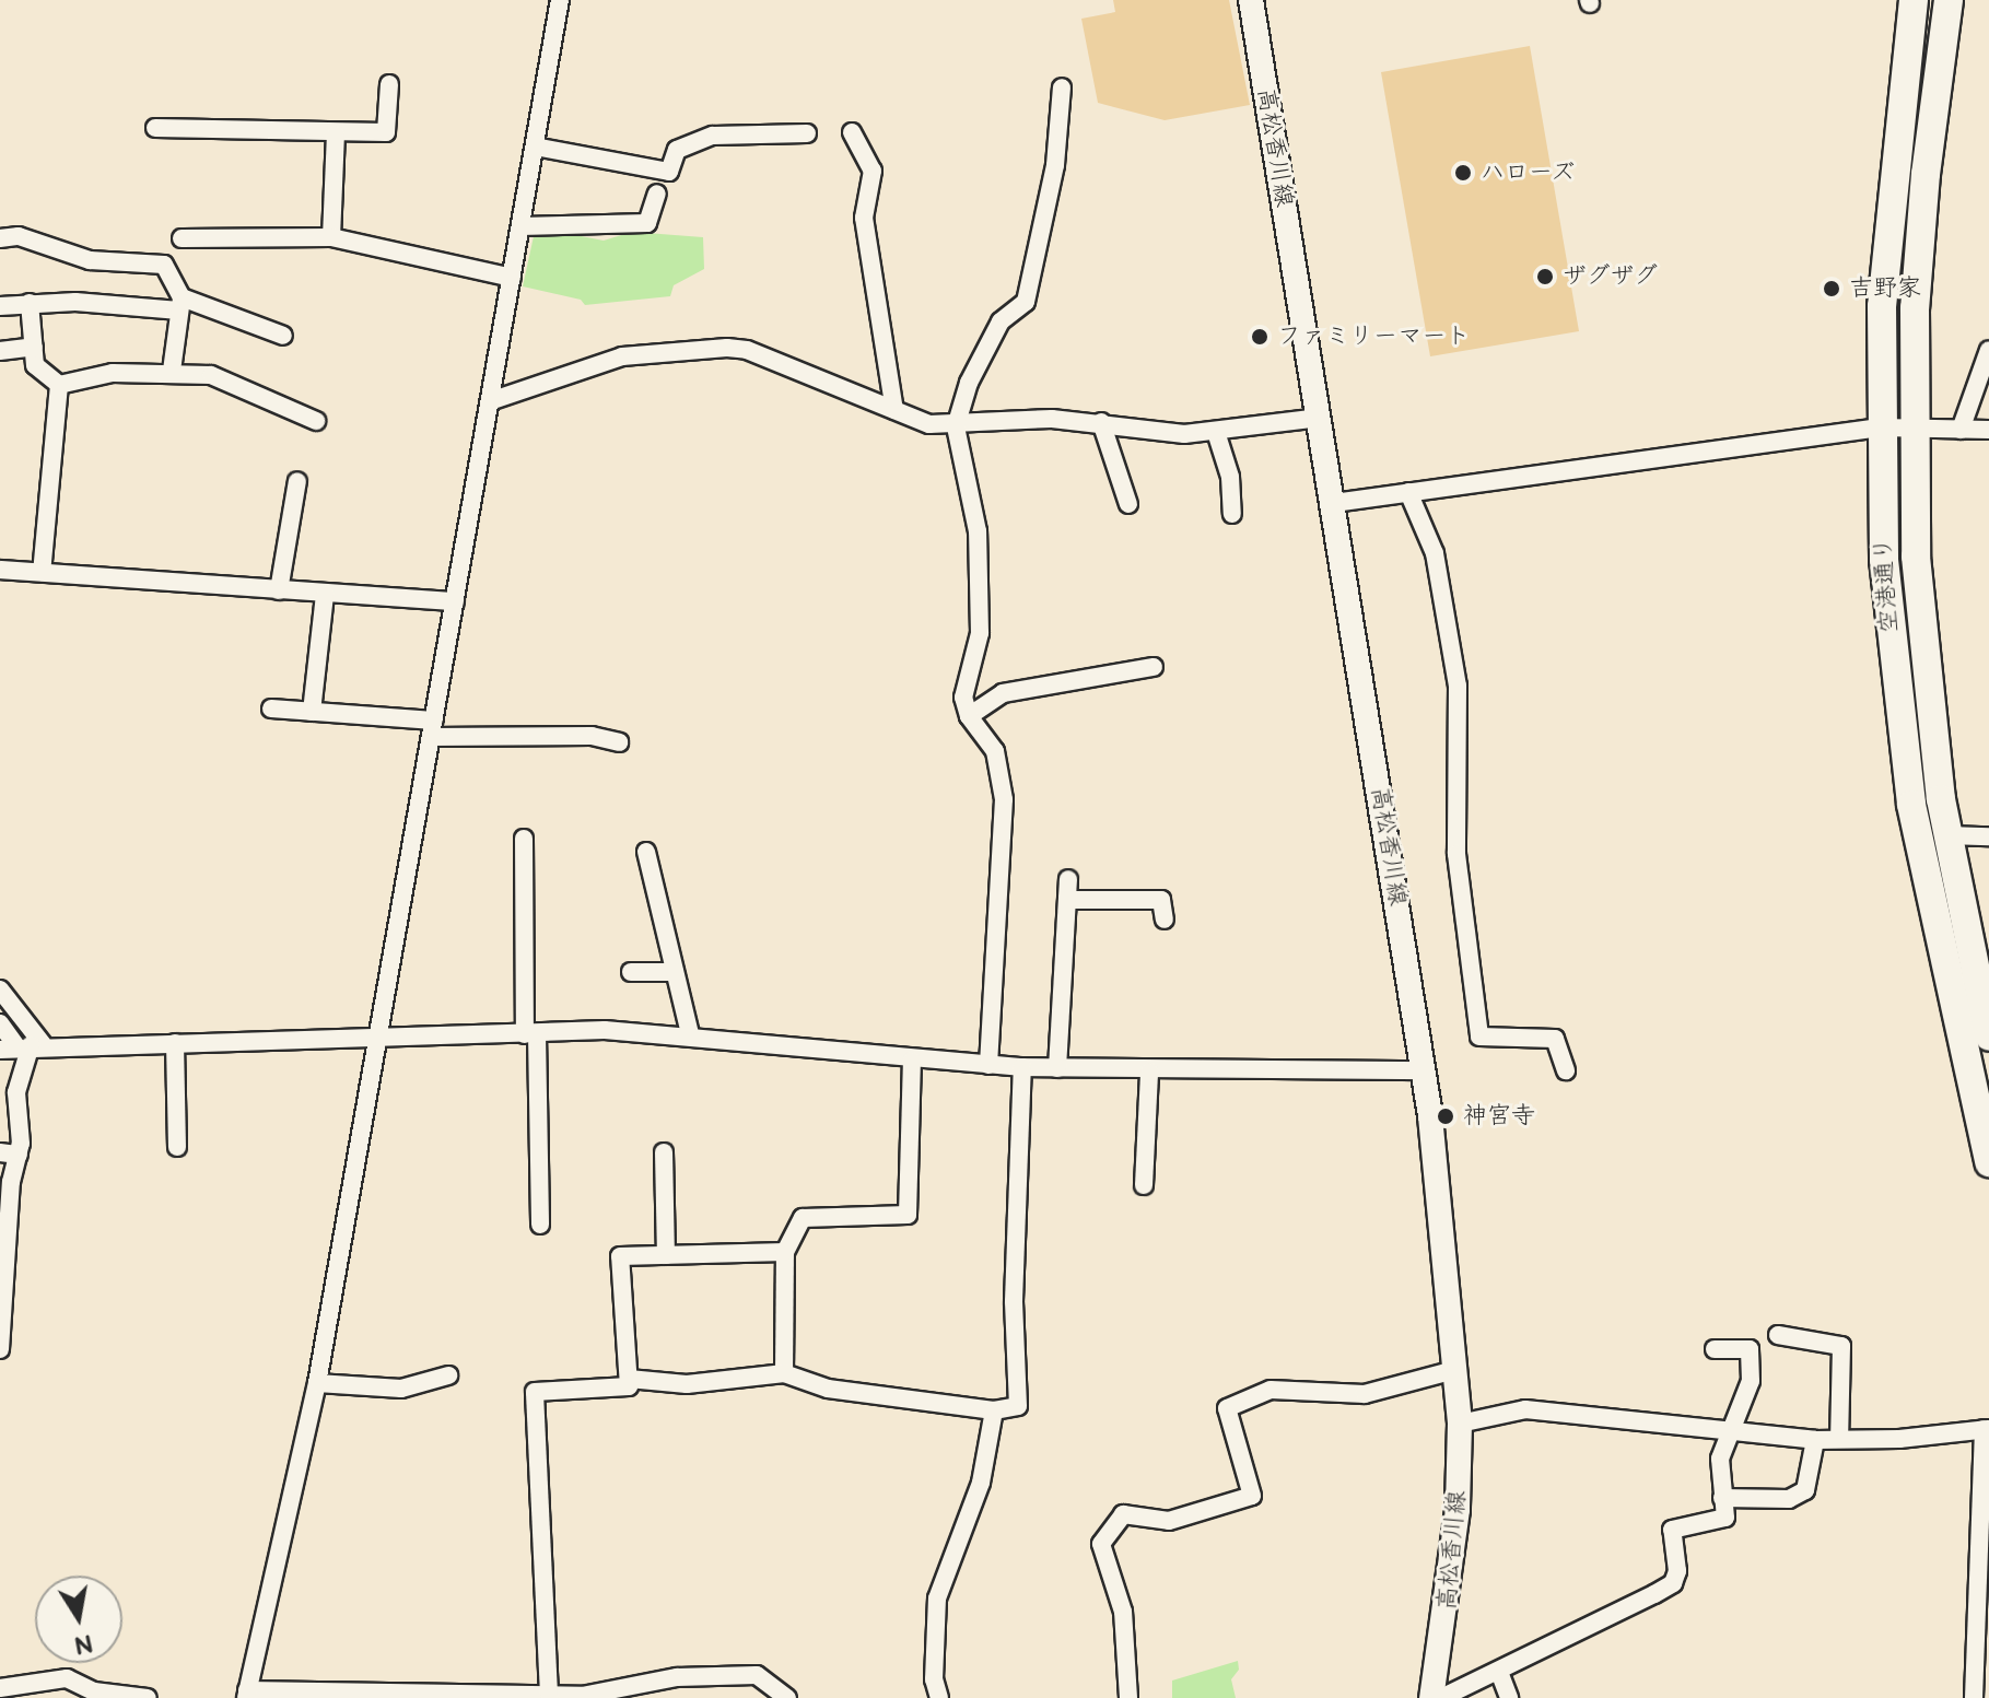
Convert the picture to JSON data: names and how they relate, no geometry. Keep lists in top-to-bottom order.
{
  "streets": {
    "highway": ["空港通り"],
    "main road": ["高松香川線"]
  },
  "places": [
    "ハローズ",
    "ザグザグ",
    "吉野家",
    "ファミリーマート",
    "神宮寺"
  ],
  "north": "bottom"
}
